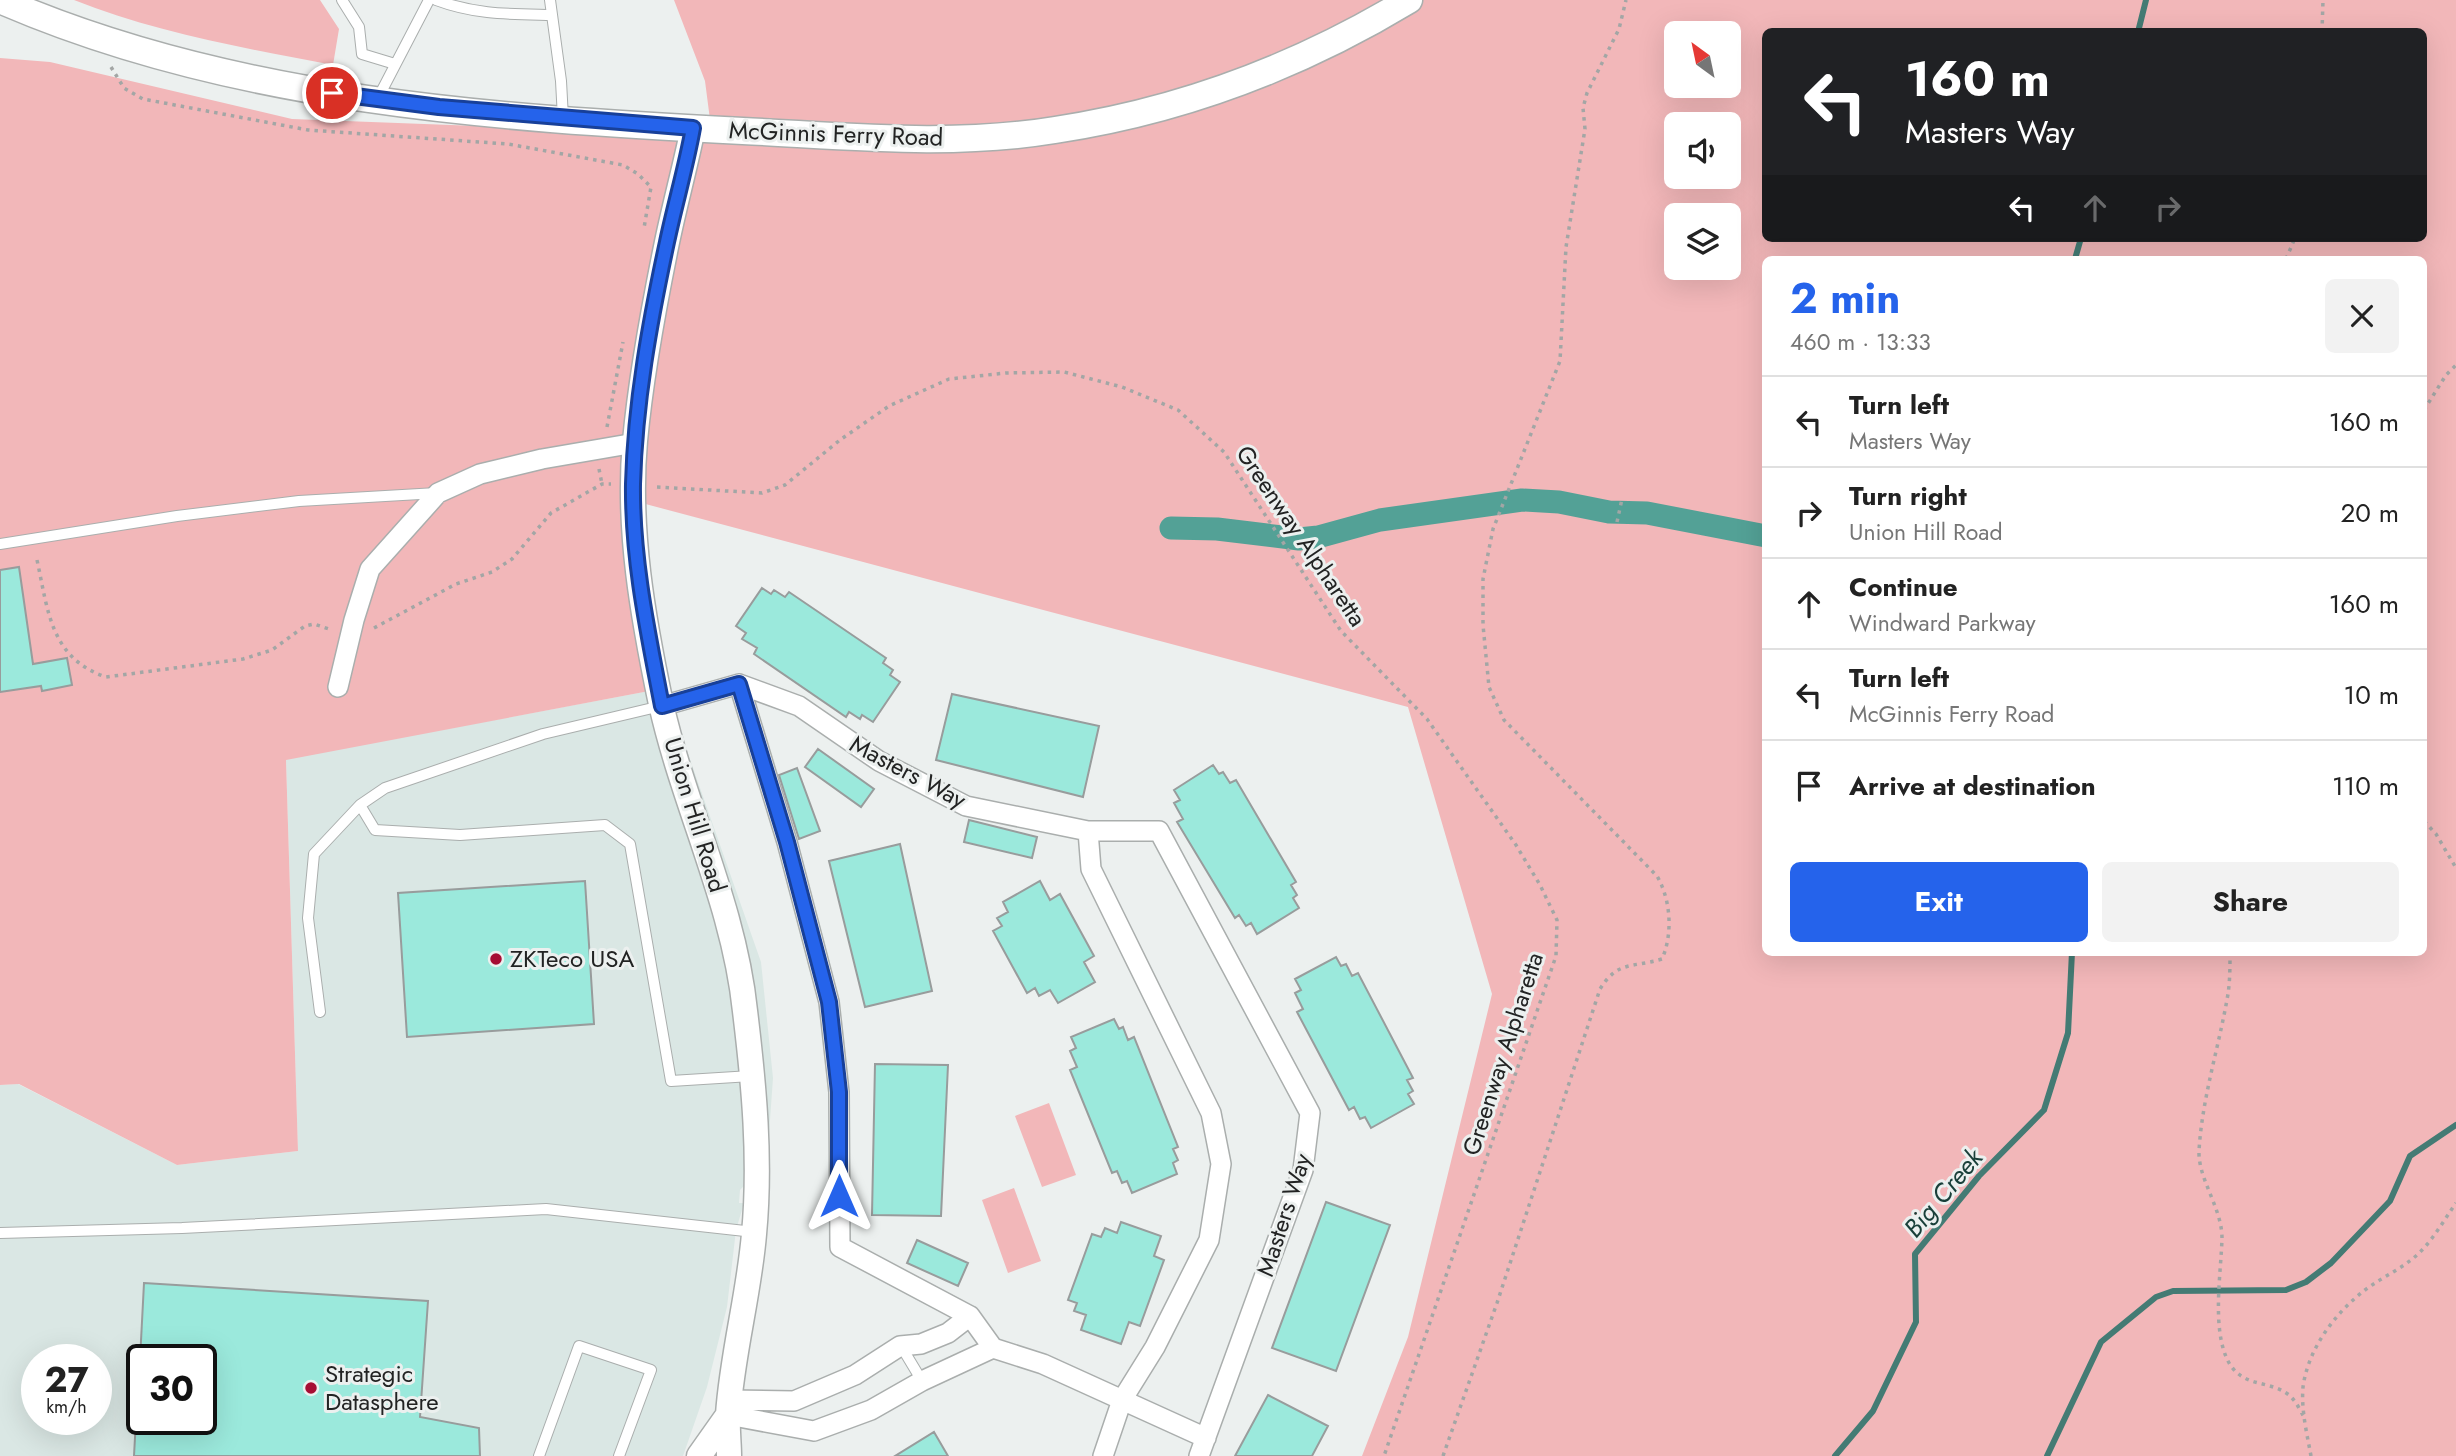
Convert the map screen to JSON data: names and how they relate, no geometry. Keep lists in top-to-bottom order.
{
  "streets": {
    "main road": ["McGinnis Ferry Road"],
    "street": ["Masters Way", "Union Hill Road"],
    "path": ["Greenway Alpharetta"]
  },
  "crossings": [
    ["McGinnis Ferry Road", "Union Hill Road"]
  ],
  "water": ["Big Creek"],
  "places": ["ZKTeco USA", "Strategic Datasphere"],
  "north": "top left",
  "page": {
    "turn": ["160 m", "Masters Way"],
    "heading": ["2 min", "460 m · 13:33"],
    "list": [
      {
        "name": "Turn left",
        "note": "Masters Way",
        "value": "160 m"
      },
      {
        "name": "Turn right",
        "note": "Union Hill Road",
        "value": "20 m"
      },
      {
        "name": "Continue",
        "note": "Windward Parkway",
        "value": "160 m"
      },
      {
        "name": "Turn left",
        "note": "McGinnis Ferry Road",
        "value": "10 m"
      },
      {
        "name": "Arrive at destination",
        "value": "110 m"
      }
    ],
    "buttons": ["Exit", "Share"],
    "speed": "27 km/h",
    "limit": "30"
  }
}
